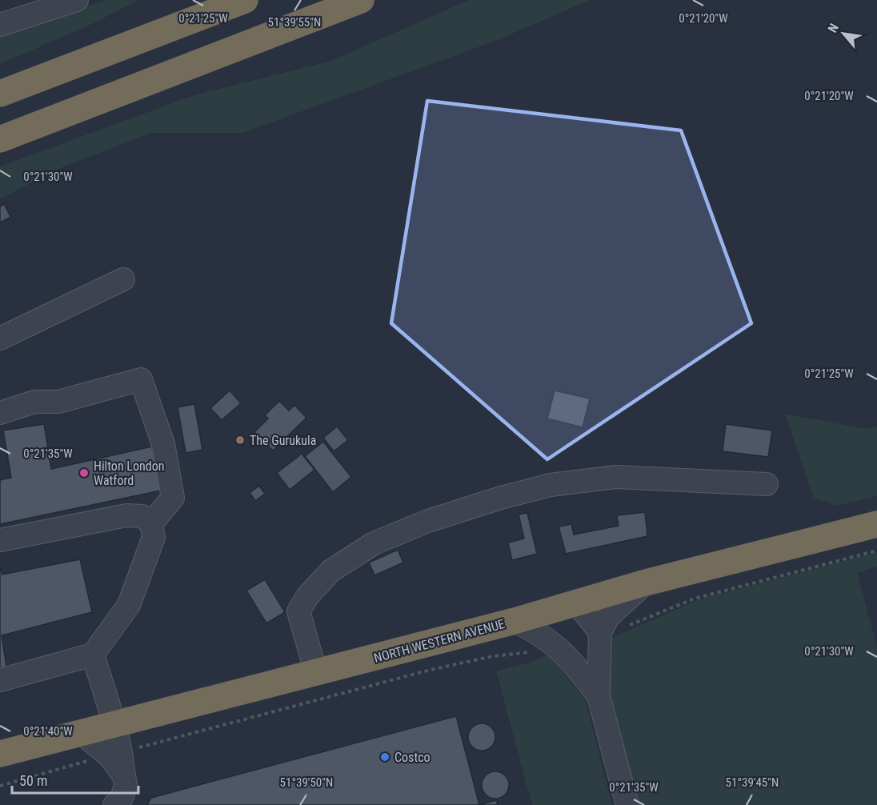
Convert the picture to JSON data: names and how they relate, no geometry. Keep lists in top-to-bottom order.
{
  "streets": {
    "highway": ["NORTH WESTERN AVENUE"]
  },
  "places": ["The Gurukula", "Hilton London Watford", "Costco"],
  "scale_bar": "50 m",
  "north": "top left",
  "coordinates": [
    "0°21'25\"W",
    "0°21'20\"W",
    "51°39'55\"N",
    "0°21'30\"W",
    "0°21'35\"W",
    "0°21'40\"W",
    "51°39'50\"N",
    "51°39'45\"N"
  ]
}
